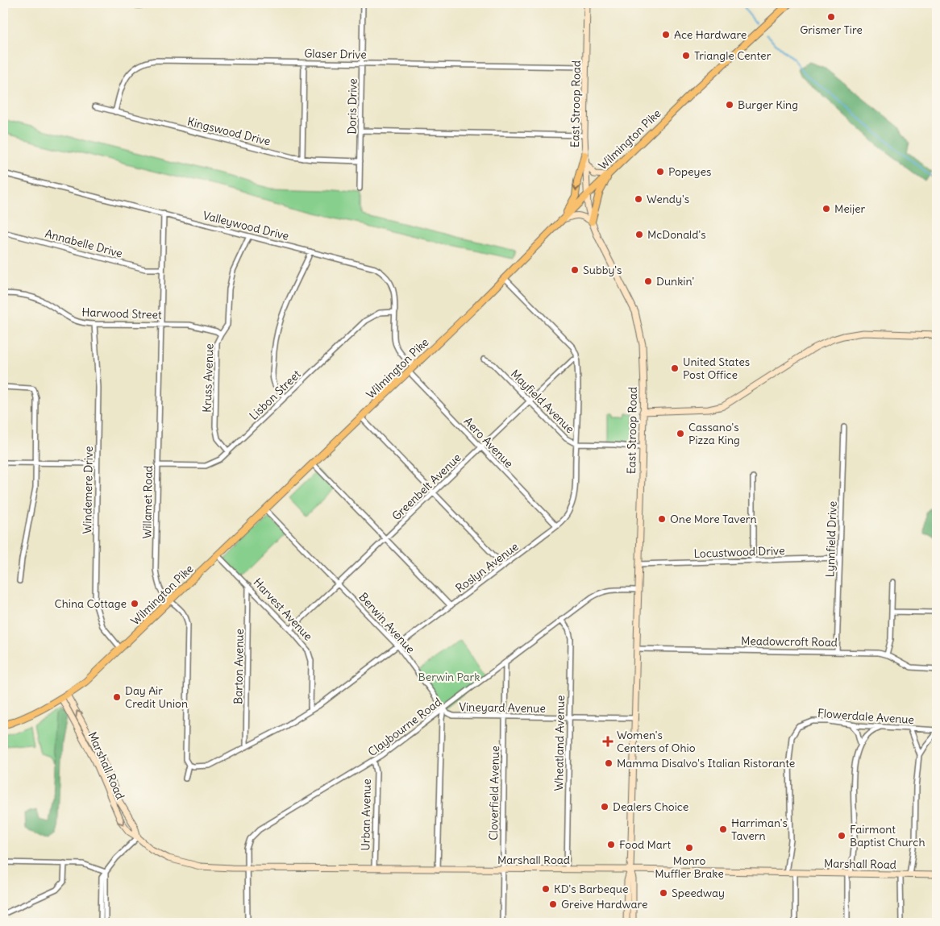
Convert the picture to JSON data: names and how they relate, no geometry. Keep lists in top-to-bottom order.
{
  "streets": {
    "main road": ["Wilmington Pike"],
    "street": [
      "Glaser Drive",
      "East Stroop Road",
      "Doris Drive",
      "Kingswood Drive",
      "Valleywood Drive",
      "Annabelle Drive",
      "Harwood Street",
      "Kruss Avenue",
      "Lisbon Street",
      "Mayfield Avenue",
      "Aero Avenue",
      "Greenbelt Avenue",
      "Windemere Drive",
      "Willamet Road",
      "Lynnfield Drive",
      "Locustwood Drive",
      "Roslyn Avenue",
      "Harvest Avenue",
      "Berwin Avenue",
      "Meadowcroft Road",
      "Barton Avenue",
      "Vineyard Avenue",
      "Flowerdale Avenue",
      "Claybourne Road",
      "Wheatland Avenue",
      "Marshall Road",
      "Cloverfield Avenue",
      "Urban Avenue"
    ]
  },
  "crossings": [
    ["Glaser Drive", "East Stroop Road"],
    ["Glaser Drive", "Doris Drive"],
    ["Glaser Drive", "Kingswood Drive"],
    ["East Stroop Road", "Wilmington Pike"],
    ["East Stroop Road", "Mayfield Avenue"],
    ["East Stroop Road", "Locustwood Drive"],
    ["East Stroop Road", "Meadowcroft Road"],
    ["East Stroop Road", "Vineyard Avenue"],
    ["East Stroop Road", "Claybourne Road"],
    ["East Stroop Road", "Marshall Road"],
    ["Doris Drive", "Kingswood Drive"],
    ["Wilmington Pike", "Valleywood Drive"],
    ["Wilmington Pike", "Aero Avenue"],
    ["Wilmington Pike", "Windemere Drive"],
    ["Wilmington Pike", "Willamet Road"],
    ["Wilmington Pike", "Harvest Avenue"],
    ["Wilmington Pike", "Berwin Avenue"],
    ["Wilmington Pike", "Marshall Road"],
    ["Valleywood Drive", "Kruss Avenue"],
    ["Valleywood Drive", "Lisbon Street"],
    ["Valleywood Drive", "Willamet Road"],
    ["Annabelle Drive", "Willamet Road"],
    ["Harwood Street", "Kruss Avenue"],
    ["Harwood Street", "Windemere Drive"],
    ["Harwood Street", "Willamet Road"],
    ["Kruss Avenue", "Lisbon Street"],
    ["Lisbon Street", "Willamet Road"],
    ["Mayfield Avenue", "Greenbelt Avenue"],
    ["Mayfield Avenue", "Roslyn Avenue"],
    ["Aero Avenue", "Greenbelt Avenue"],
    ["Aero Avenue", "Roslyn Avenue"],
    ["Greenbelt Avenue", "Roslyn Avenue"],
    ["Greenbelt Avenue", "Harvest Avenue"],
    ["Greenbelt Avenue", "Berwin Avenue"],
    ["Willamet Road", "Roslyn Avenue"],
    ["Lynnfield Drive", "Locustwood Drive"],
    ["Lynnfield Drive", "Meadowcroft Road"],
    ["Roslyn Avenue", "Harvest Avenue"],
    ["Roslyn Avenue", "Berwin Avenue"],
    ["Roslyn Avenue", "Barton Avenue"],
    ["Harvest Avenue", "Barton Avenue"],
    ["Berwin Avenue", "Vineyard Avenue"],
    ["Berwin Avenue", "Claybourne Road"],
    ["Vineyard Avenue", "Claybourne Road"],
    ["Vineyard Avenue", "Wheatland Avenue"],
    ["Vineyard Avenue", "Cloverfield Avenue"],
    ["Flowerdale Avenue", "Marshall Road"],
    ["Claybourne Road", "Wheatland Avenue"],
    ["Claybourne Road", "Marshall Road"],
    ["Claybourne Road", "Cloverfield Avenue"],
    ["Claybourne Road", "Urban Avenue"],
    ["Wheatland Avenue", "Marshall Road"],
    ["Marshall Road", "Cloverfield Avenue"],
    ["Marshall Road", "Urban Avenue"]
  ],
  "parks": ["Berwin Park"],
  "places": {
    "other": [
      "Grismer Tire",
      "Ace Hardware",
      "Triangle Center",
      "Burger King",
      "Popeyes",
      "Wendy's",
      "Meijer",
      "McDonald's",
      "Subby's",
      "Dunkin'",
      "United States Post Office",
      "Cassano's Pizza King",
      "One More Tavern",
      "China Cottage",
      "Day Air Credit Union",
      "Mamma Disalvo's Italian Ristorante",
      "Dealers Choice",
      "Harriman's Tavern",
      "Fairmont Baptist Church",
      "Food Mart",
      "Monro Muffler Brake",
      "KD's Barbeque",
      "Speedway",
      "Greive Hardware"
    ],
    "health": ["Women's Centers of Ohio"]
  }
}
